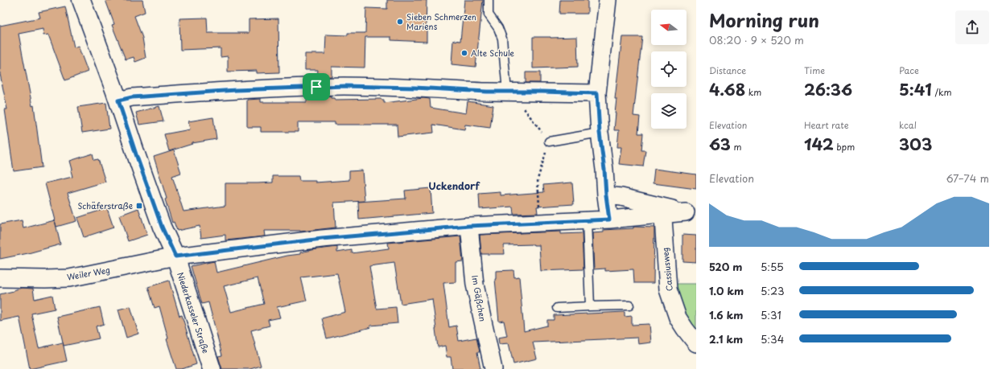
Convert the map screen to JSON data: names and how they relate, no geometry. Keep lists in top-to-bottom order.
{
  "streets": {
    "street": [
      "Cassiusweg",
      "Weiler Weg",
      "Im Gäßchen",
      "Niederkasseler Straße"
    ]
  },
  "crossings": [
    ["Cassiusweg", "Weiler Weg"],
    ["Weiler Weg", "Im Gäßchen"],
    ["Weiler Weg", "Niederkasseler Straße"]
  ],
  "districts": ["Uckendorf"],
  "places": {
    "other": ["Sieben Schmerzen Mariens", "Alte Schule"],
    "transit": ["Schäferstraße"]
  },
  "north": "left",
  "page": {
    "heading": ["Morning run", "08:20 · 9 × 520 m"],
    "stats": [
      ["Distance", "4.68 km"],
      ["Time", "26:36"],
      ["Pace", "5:41 /km"],
      ["Elevation", "63 m"],
      ["Heart rate", "142 bpm"],
      ["kcal", "303"]
    ],
    "chart": ["Elevation", "67–74 m"],
    "list": [
      {
        "name": "520 m",
        "note": "5:55"
      },
      {
        "name": "1.0 km",
        "note": "5:23"
      },
      {
        "name": "1.6 km",
        "note": "5:31"
      },
      {
        "name": "2.1 km",
        "note": "5:34"
      }
    ]
  }
}
